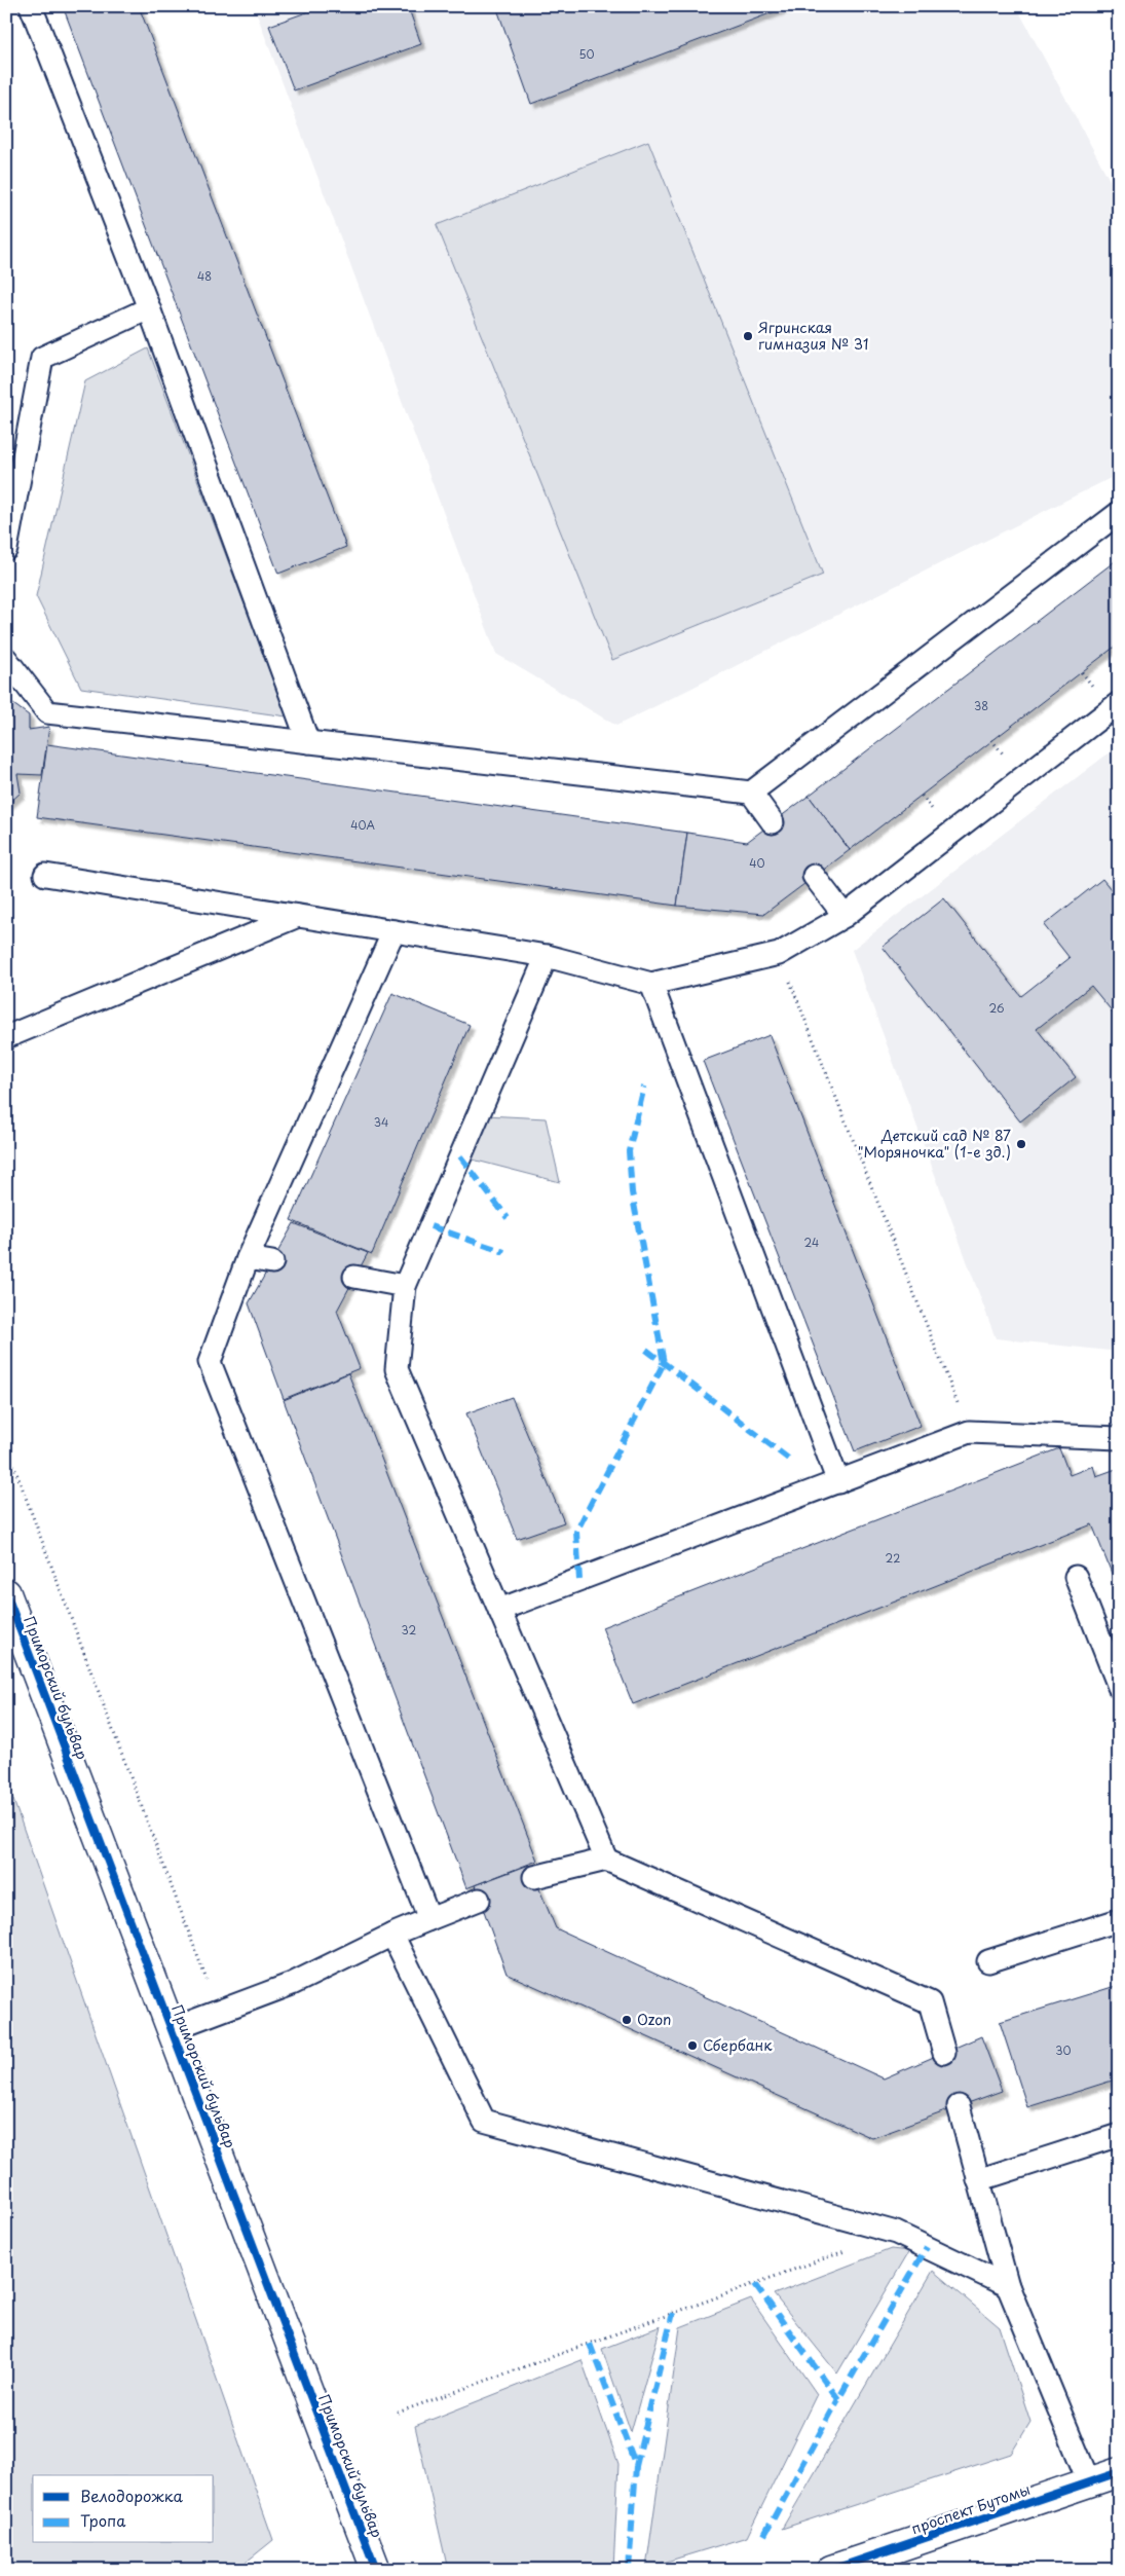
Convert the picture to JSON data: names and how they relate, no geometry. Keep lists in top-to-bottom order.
{
  "streets": {
    "street": ["Приморский бульвар", "проспект Бутомы"]
  },
  "places": [
    "Ягринская гимназия № 31",
    "Детский сад № 87 \"Моряночка\" (1-е зд.)",
    "Ozon",
    "Сбербанк"
  ],
  "house_numbers": [
    "50",
    "48",
    "38",
    "40А",
    "40",
    "26",
    "34",
    "24",
    "22",
    "32",
    "30"
  ],
  "legend": ["Велодорожка", "Тропа"]
}
